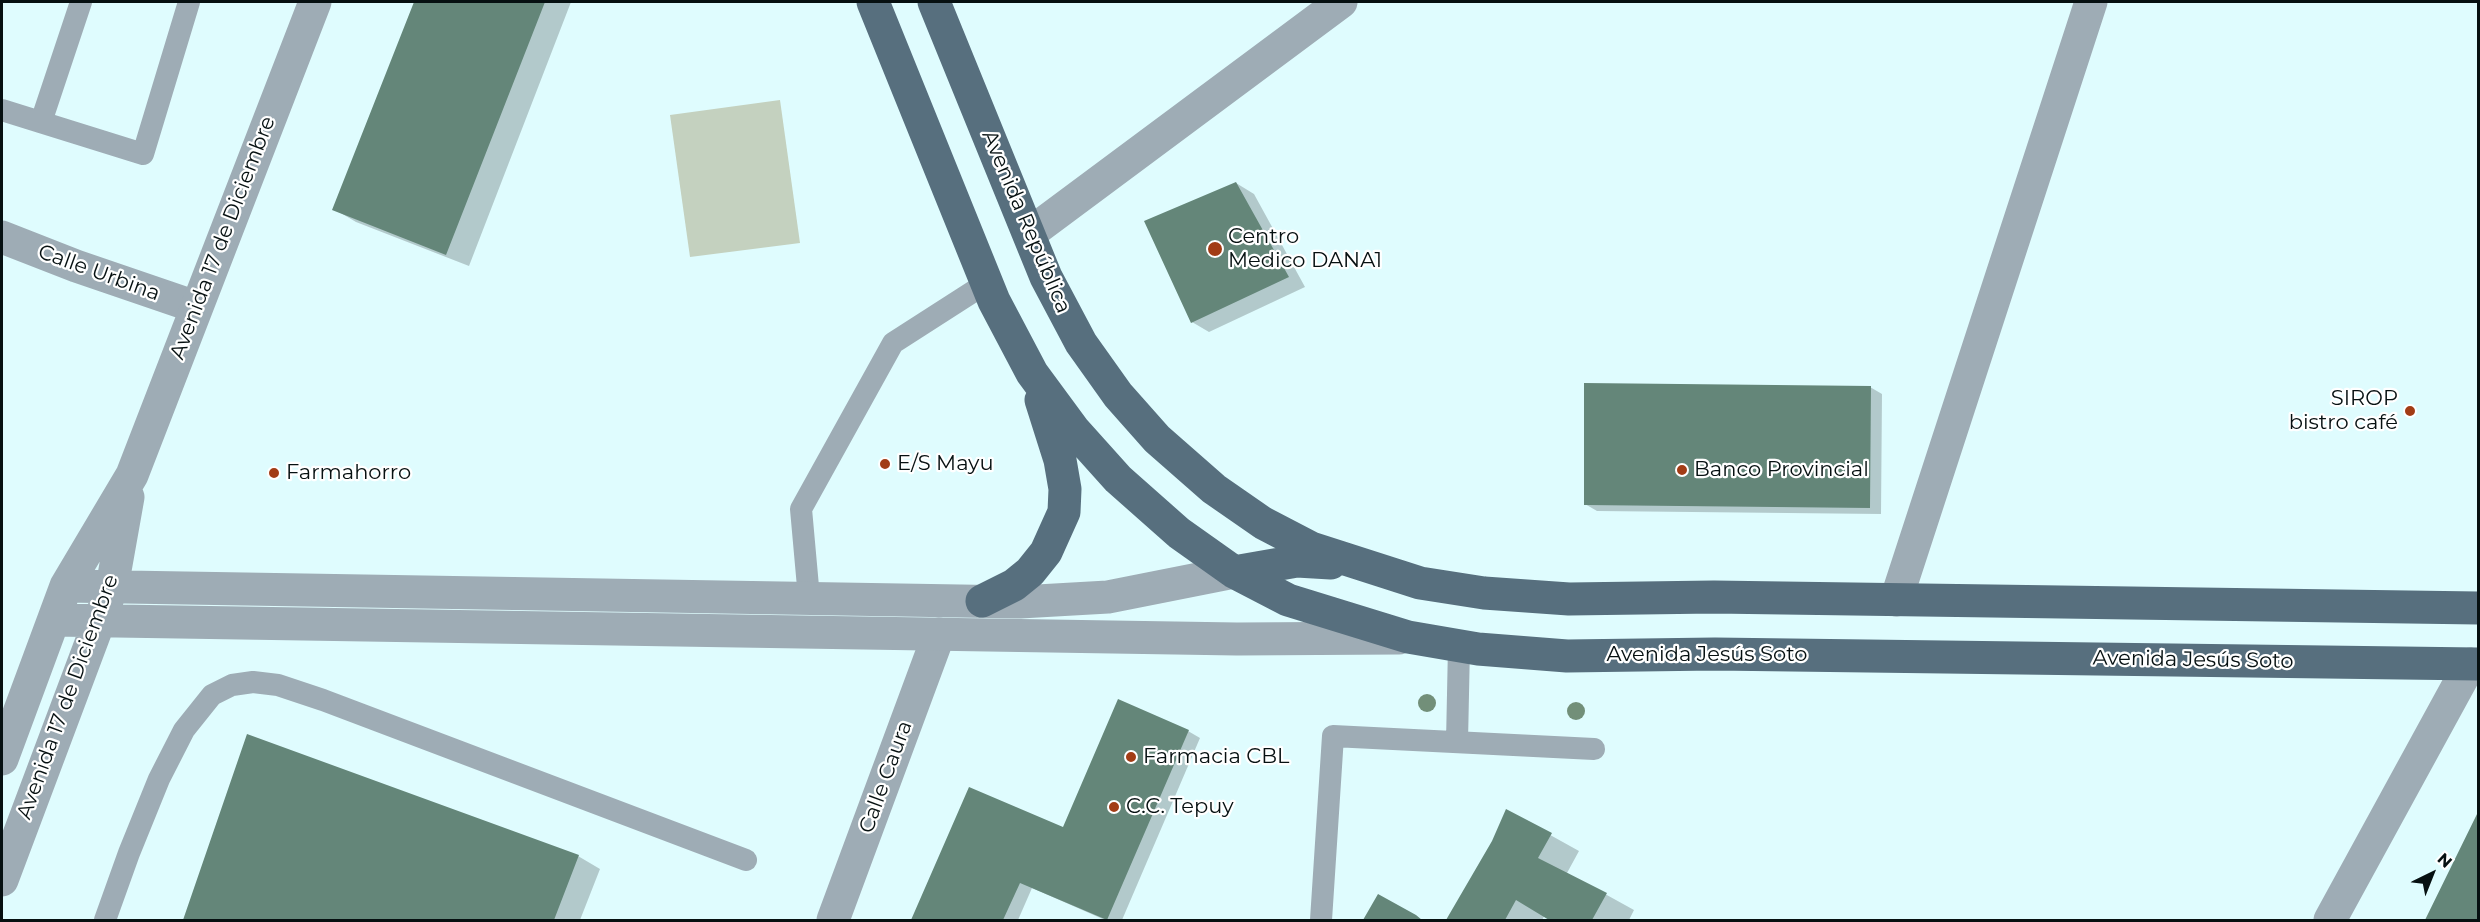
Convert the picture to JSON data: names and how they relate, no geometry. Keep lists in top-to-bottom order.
{
  "streets": {
    "main road": ["Avenida República", "Avenida Jesús Soto"],
    "street": ["Avenida 17 de Diciembre", "Calle Urbina", "Calle Caura"]
  },
  "crossings": [
    ["Avenida 17 de Diciembre", "Calle Urbina"]
  ],
  "places": [
    "Centro Medico DANA1",
    "SIROP bistro café",
    "E/S Mayu",
    "Banco Provincial",
    "Farmahorro",
    "Farmacia CBL",
    "C.C. Tepuy"
  ],
  "north": "top right"
}
